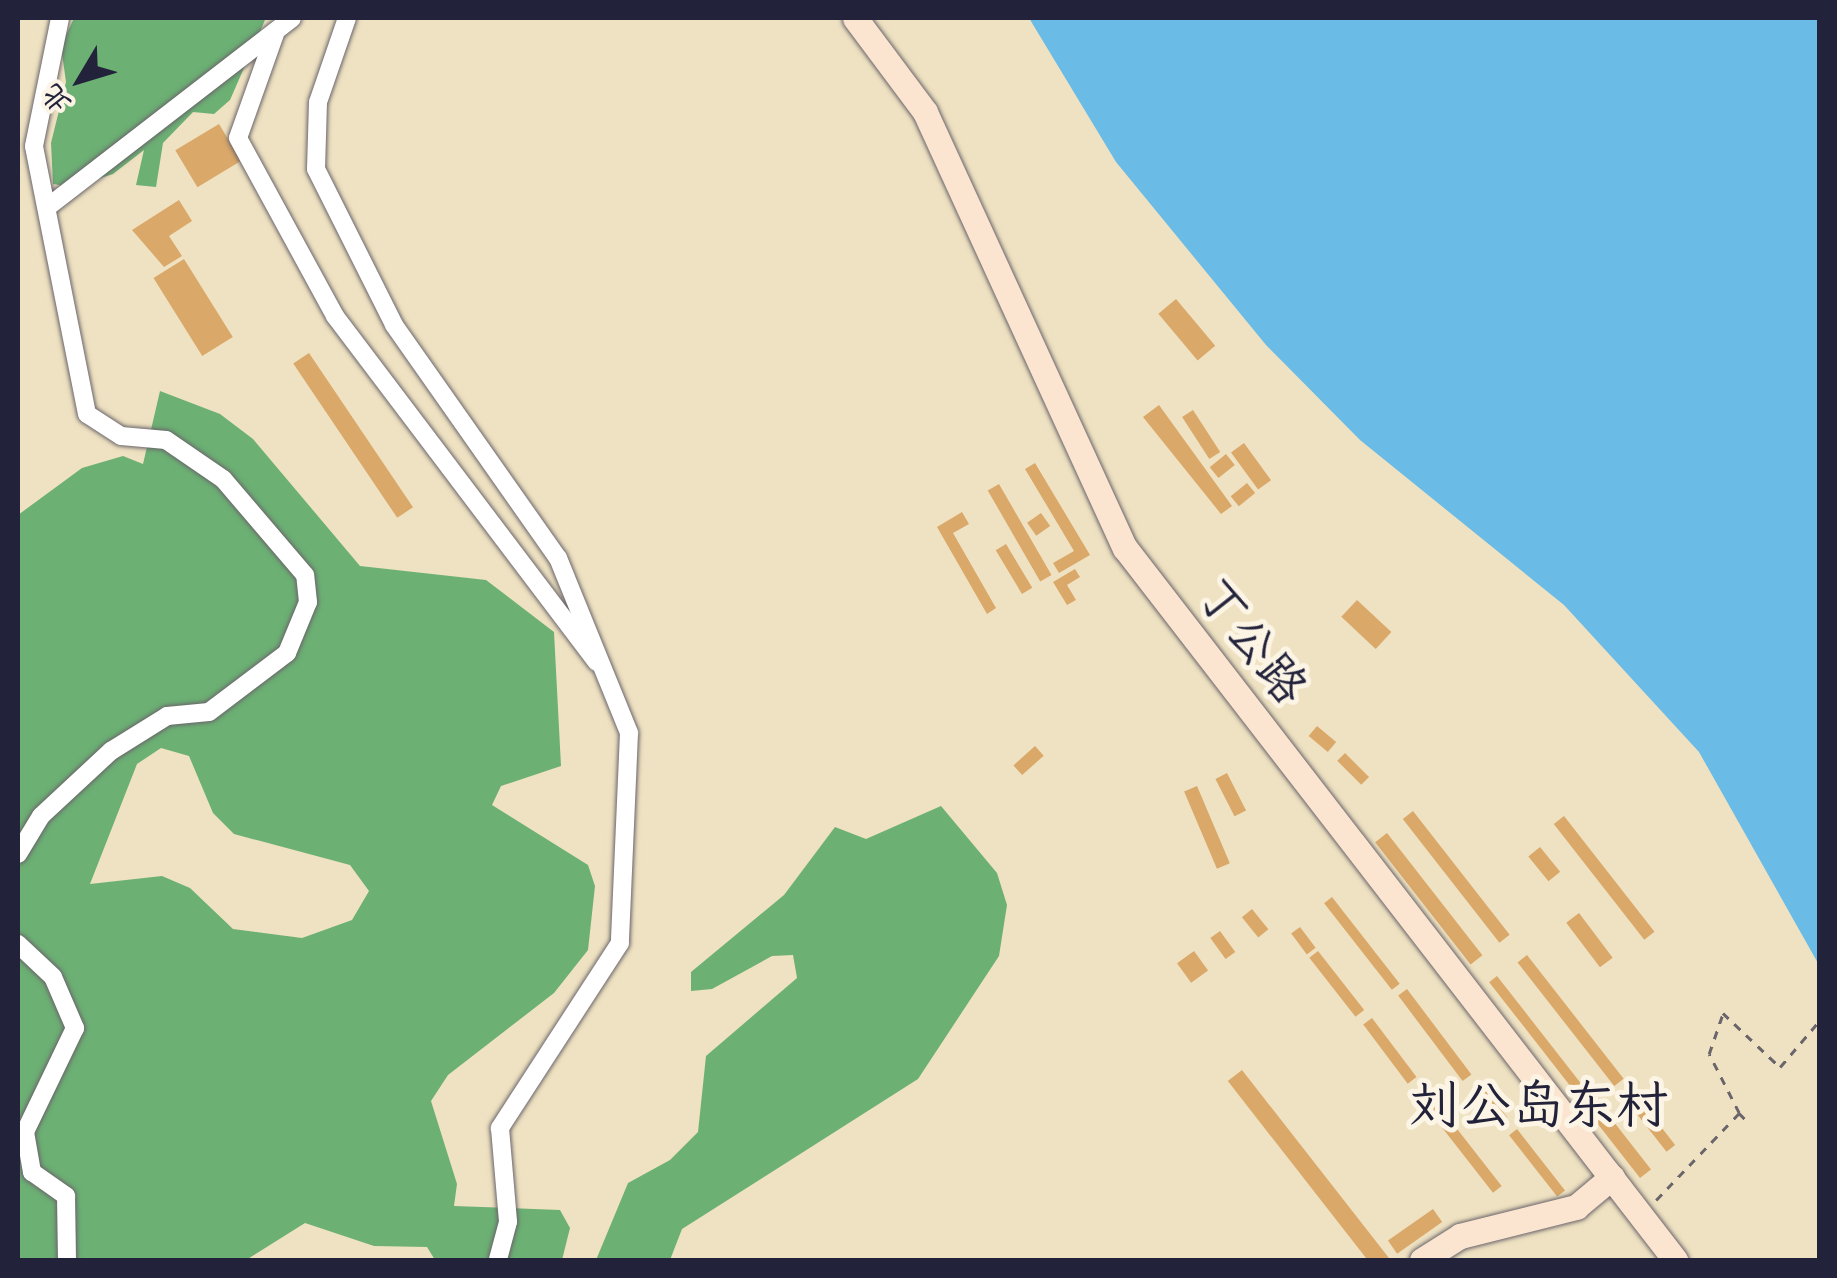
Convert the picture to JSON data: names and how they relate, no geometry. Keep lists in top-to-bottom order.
{
  "streets": {
    "street": ["丁公路"]
  },
  "districts": ["刘公岛东村"],
  "north": "bottom left"
}
